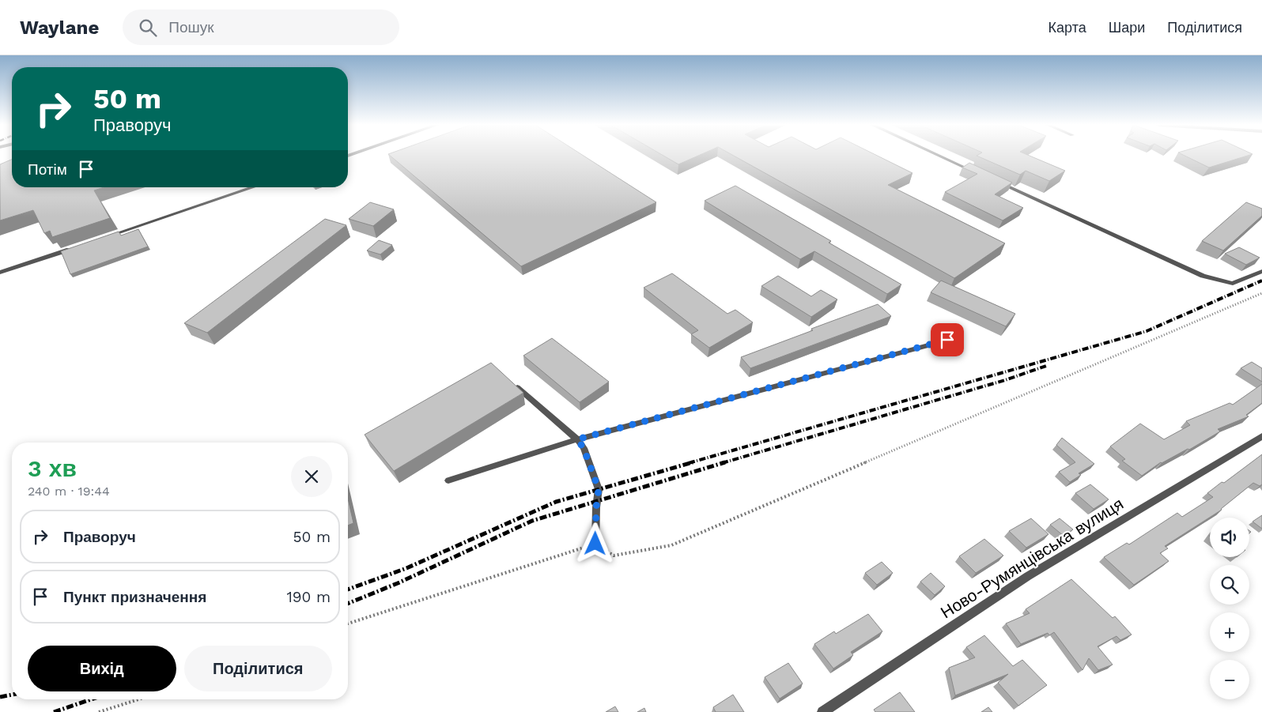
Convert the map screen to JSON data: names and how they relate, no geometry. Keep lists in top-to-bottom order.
{
  "streets": {
    "street": ["Ново-Румянцівська вулиця"]
  },
  "page": {
    "header": "Waylane",
    "search": "Пошук",
    "nav": ["Карта", "Шари", "Поділитися"],
    "turn": ["50 m", "Праворуч"],
    "then": "Потім",
    "heading": ["3 хв", "240 m · 19:44"],
    "list": [
      {
        "name": "Праворуч",
        "value": "50 m"
      },
      {
        "name": "Пункт призначення",
        "value": "190 m"
      }
    ],
    "map_buttons": ["+", "−"],
    "buttons": ["Вихід", "Поділитися"]
  }
}
